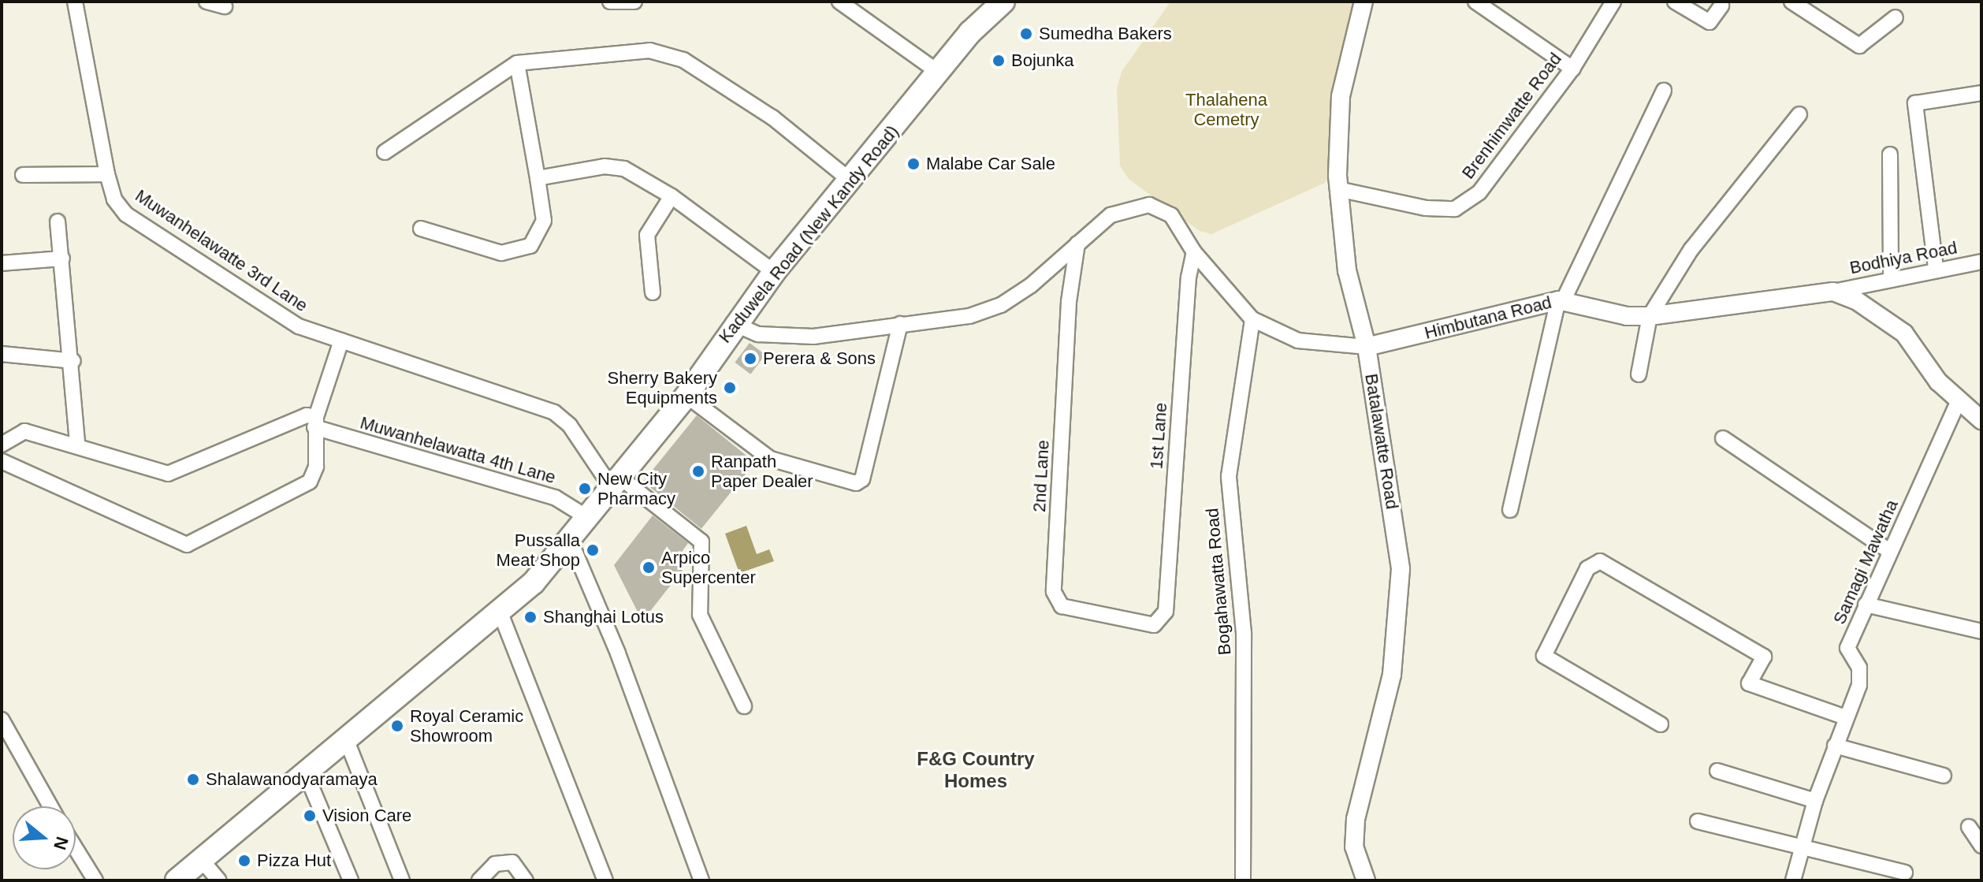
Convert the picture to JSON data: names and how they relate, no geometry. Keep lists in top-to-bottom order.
{
  "streets": {
    "main road": ["Kaduwela Road (New Kandy Road)"],
    "street": [
      "Brenhimwatte Road",
      "Muwanhelawatte 3rd Lane",
      "Bodhiya Road",
      "Himbutana Road",
      "1st Lane",
      "Batalawatte Road",
      "Muwanhelawatta 4th Lane",
      "2nd Lane",
      "Samagi Mawatha",
      "Bogahawatta Road"
    ]
  },
  "crossings": [
    ["Brenhimwatte Road", "Batalawatte Road"],
    ["Kaduwela Road (New Kandy Road)", "Muwanhelawatte 3rd Lane"],
    ["Kaduwela Road (New Kandy Road)", "Muwanhelawatta 4th Lane"],
    ["Bodhiya Road", "Himbutana Road"],
    ["Himbutana Road", "Batalawatte Road"],
    ["1st Lane", "2nd Lane"]
  ],
  "districts": ["F&G Country Homes"],
  "parks": ["Thalahena Cemetry"],
  "places": [
    "Sumedha Bakers",
    "Bojunka",
    "Malabe Car Sale",
    "Perera & Sons",
    "Sherry Bakery Equipments",
    "Ranpath Paper Dealer",
    "New City Pharmacy",
    "Pussalla Meat Shop",
    "Arpico Supercenter",
    "Shanghai Lotus",
    "Royal Ceramic Showroom",
    "Shalawanodyaramaya",
    "Vision Care",
    "Pizza Hut"
  ],
  "north": "right"
}
